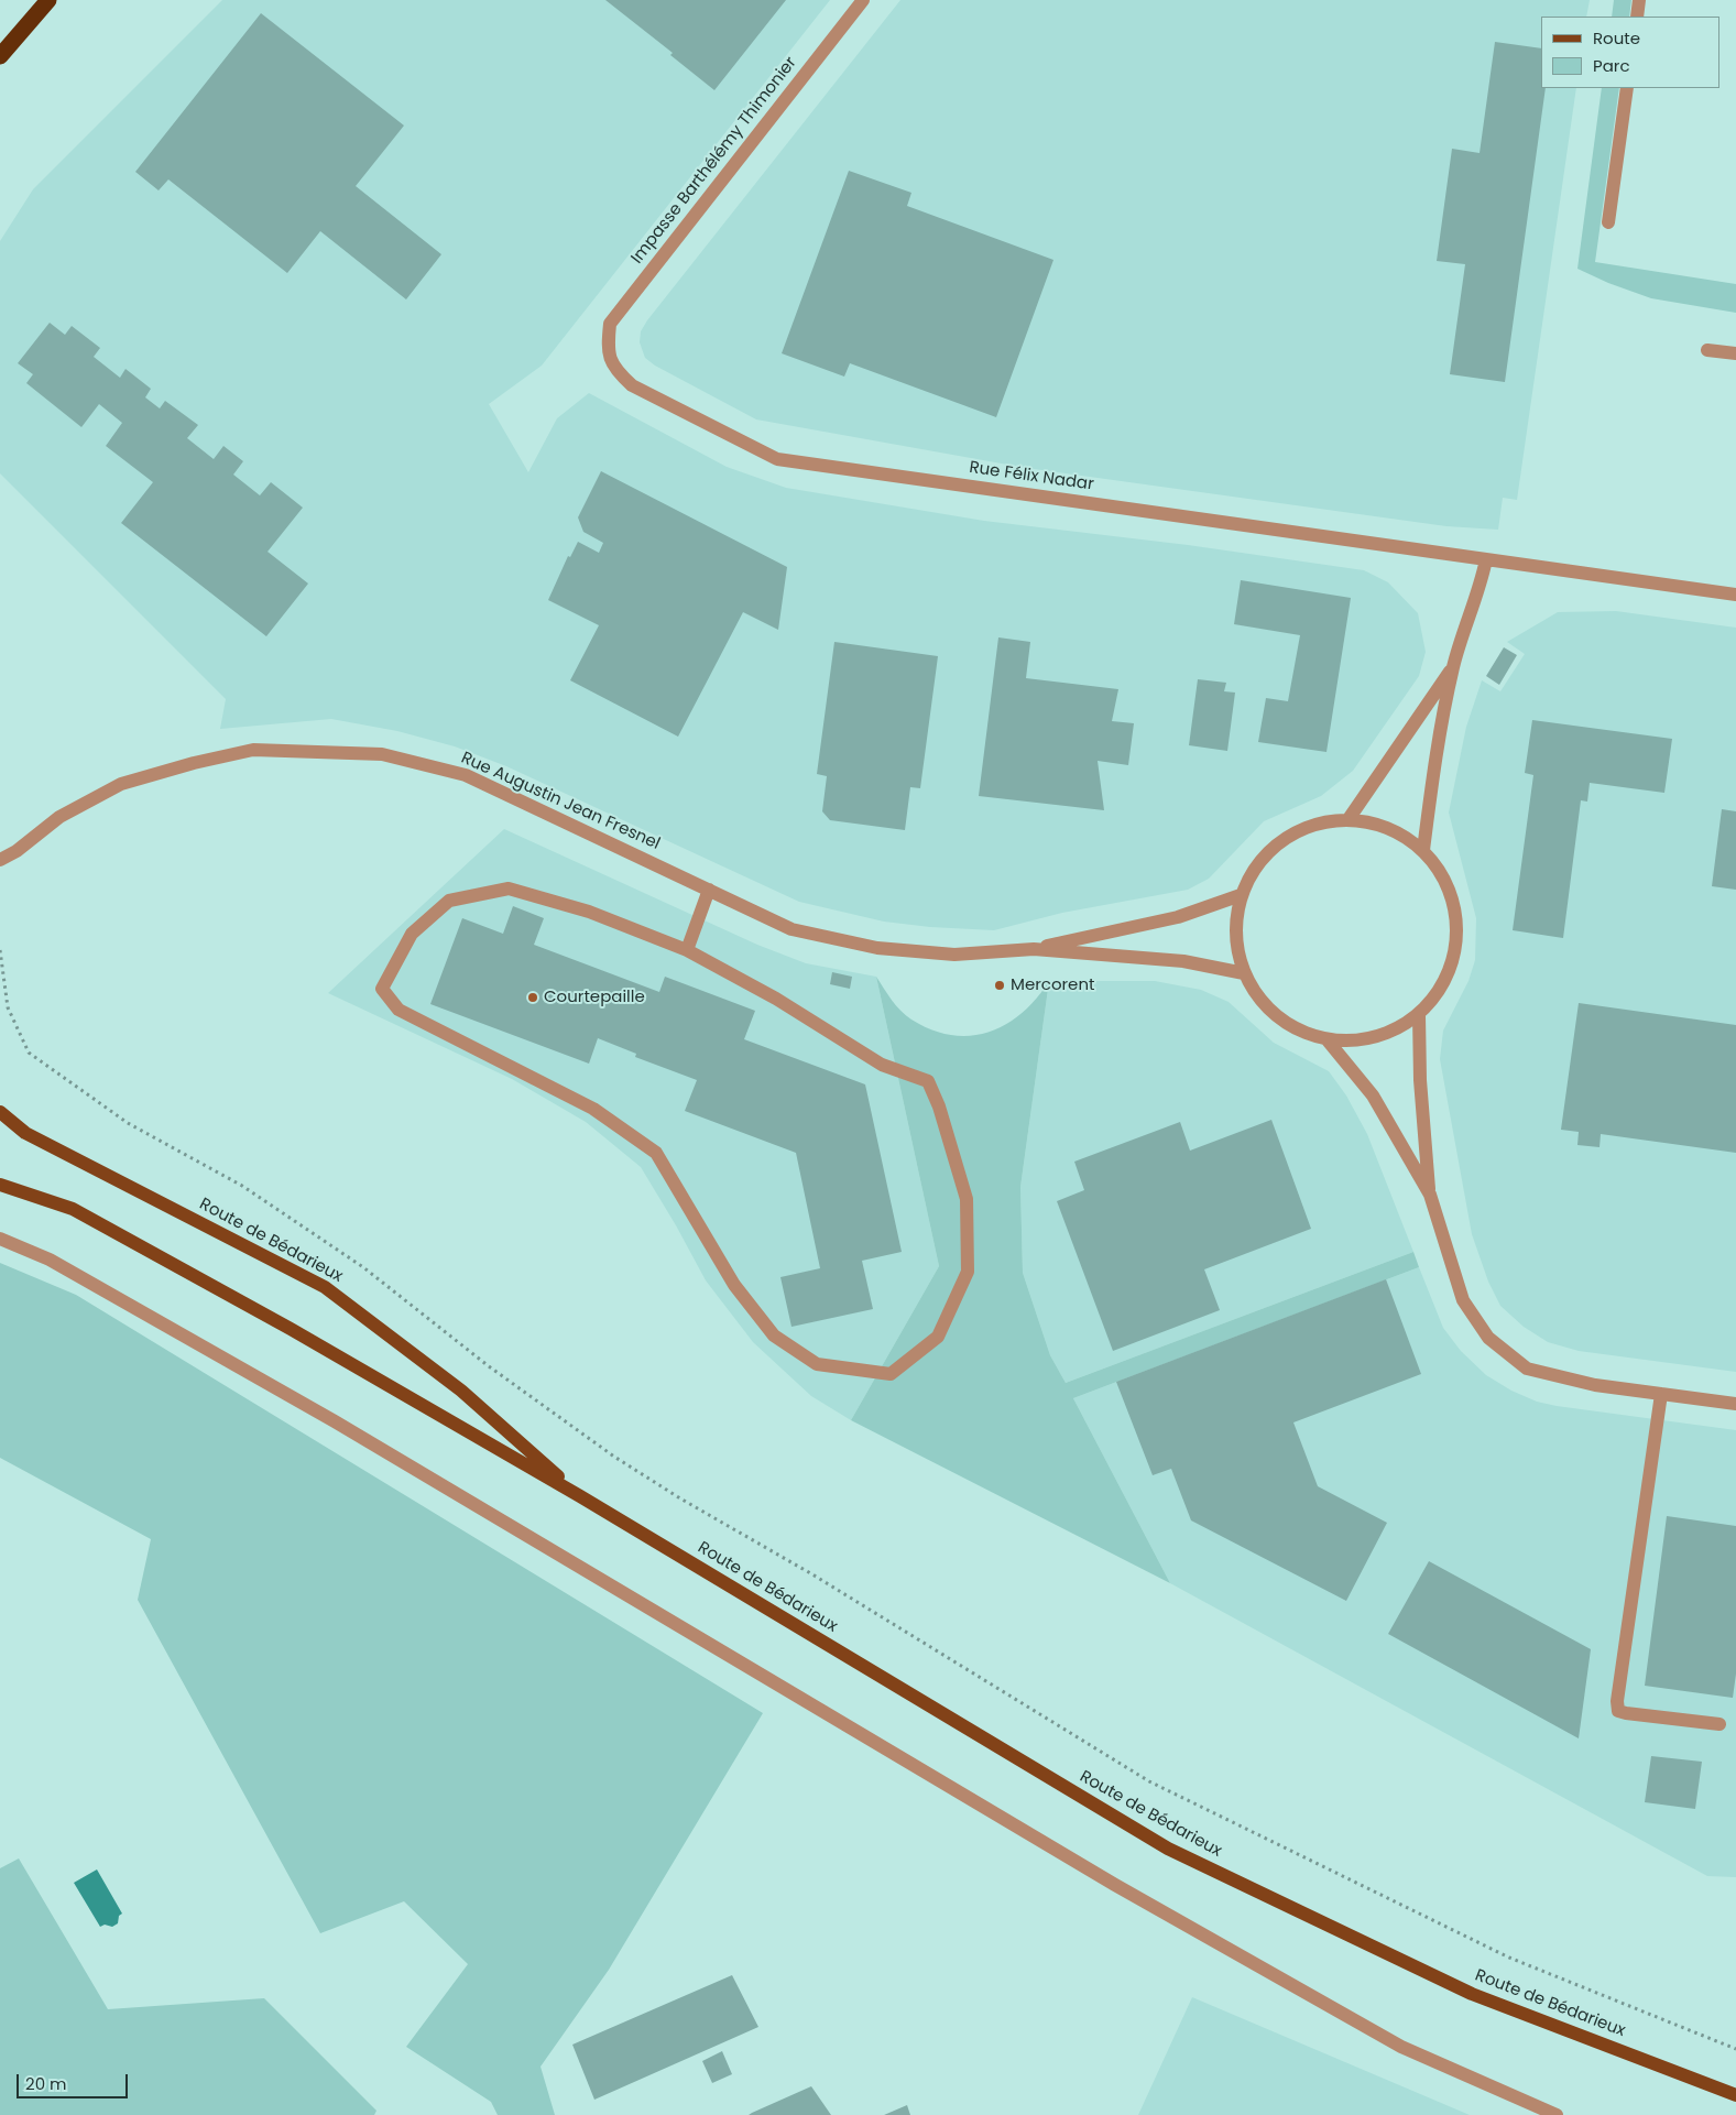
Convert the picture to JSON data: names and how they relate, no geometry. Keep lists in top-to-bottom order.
{
  "streets": {
    "main road": ["Route de Bédarieux"],
    "street": ["Impasse Barthélémy Thimonier", "Rue Félix Nadar", "Rue Augustin Jean Fresnel"]
  },
  "crossings": [
    ["Impasse Barthélémy Thimonier", "Rue Félix Nadar"]
  ],
  "places": ["Mercorent", "Courtepaille"],
  "legend": ["Route", "Parc"],
  "scale_bar": "20 m"
}
